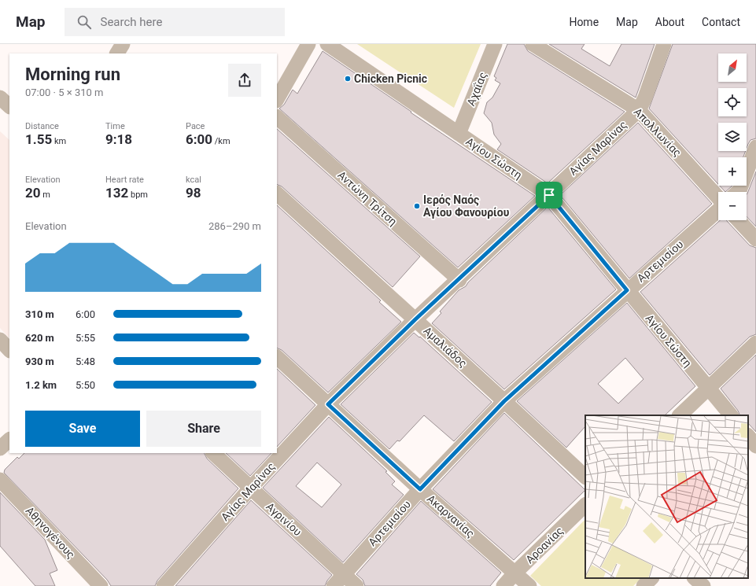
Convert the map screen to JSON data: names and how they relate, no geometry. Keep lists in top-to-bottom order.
{
  "streets": {
    "street": [
      "Αχαΐας",
      "Απολλωνίας",
      "Αγίας Μαρίνας",
      "Αγίου Σώστη",
      "Αντώνη Τρίτση",
      "Αρτεμισίου",
      "Αμαλιάδος",
      "Ακαρνανίας",
      "Αγρινίου",
      "Αθηνογένους",
      "Αροανίας"
    ]
  },
  "crossings": [
    ["Αχαΐας", "Αγίου Σώστη"],
    ["Απολλωνίας", "Αγίας Μαρίνας"],
    ["Αγίας Μαρίνας", "Αγίου Σώστη"],
    ["Αγίας Μαρίνας", "Αντώνη Τρίτση"],
    ["Αγίας Μαρίνας", "Αμαλιάδος"],
    ["Αγίας Μαρίνας", "Ακαρνανίας"],
    ["Αγίας Μαρίνας", "Αγρινίου"],
    ["Αγίου Σώστη", "Αρτεμισίου"],
    ["Αρτεμισίου", "Αμαλιάδος"],
    ["Αρτεμισίου", "Ακαρνανίας"],
    ["Αρτεμισίου", "Αγρινίου"],
    ["Ακαρνανίας", "Αροανίας"]
  ],
  "places": ["Chicken Picnic", "Ιερός Ναός Αγίου Φανουρίου"],
  "north": "top right",
  "page": {
    "header": "Map",
    "search": "Search here",
    "nav": [
      "Home",
      "Map",
      "About",
      "Contact"
    ],
    "map_buttons": ["+", "−"],
    "heading": ["Morning run", "07:00 · 5 × 310 m"],
    "stats": [
      ["Distance", "1.55 km"],
      ["Time", "9:18"],
      ["Pace", "6:00 /km"],
      ["Elevation", "20 m"],
      ["Heart rate", "132 bpm"],
      ["kcal", "98"]
    ],
    "chart": ["Elevation", "286–290 m"],
    "list": [
      {
        "name": "310 m",
        "note": "6:00"
      },
      {
        "name": "620 m",
        "note": "5:55"
      },
      {
        "name": "930 m",
        "note": "5:48"
      },
      {
        "name": "1.2 km",
        "note": "5:50"
      }
    ],
    "buttons": ["Save", "Share"]
  }
}
